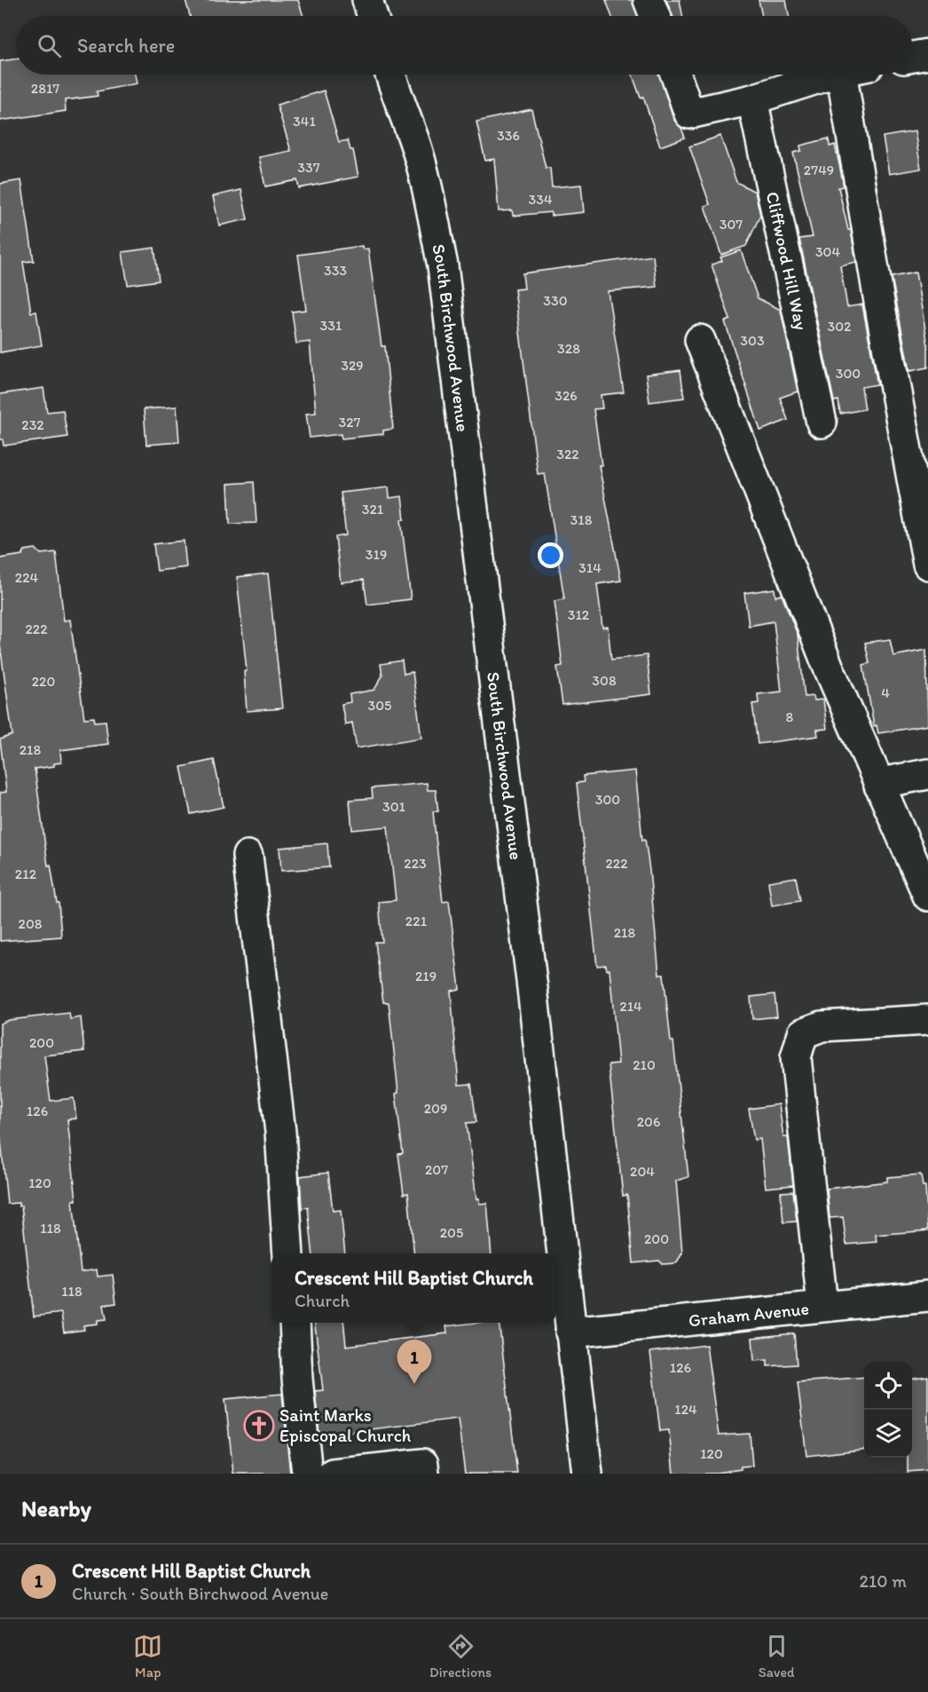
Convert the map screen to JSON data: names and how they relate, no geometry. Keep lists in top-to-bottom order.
{
  "streets": {
    "street": ["Cliffwood Hill Way", "South Birchwood Avenue", "Graham Avenue"]
  },
  "crossings": [
    ["South Birchwood Avenue", "Graham Avenue"]
  ],
  "places": {
    "church": ["Saint Marks Episcopal Church"]
  },
  "house_numbers": [
    "2817",
    "341",
    "336",
    "337",
    "2749",
    "334",
    "307",
    "304",
    "333",
    "330",
    "331",
    "302",
    "303",
    "328",
    "329",
    "300",
    "326",
    "327",
    "232",
    "322",
    "321",
    "318",
    "319",
    "314",
    "224",
    "312",
    "222",
    "308",
    "220",
    "4",
    "305",
    "8",
    "218",
    "300",
    "301",
    "223",
    "222",
    "212",
    "221",
    "208",
    "218",
    "219",
    "214",
    "200",
    "210",
    "209",
    "126",
    "206",
    "207",
    "204",
    "120",
    "118",
    "205",
    "200",
    "118",
    "126",
    "124",
    "120"
  ],
  "page": {
    "search": "Search here",
    "popup": ["Crescent Hill Baptist Church", "Church"],
    "pins": "1",
    "heading": "Nearby",
    "list": [
      {
        "mark": "1",
        "name": "Crescent Hill Baptist Church",
        "note": "Church · South Birchwood Avenue",
        "value": "210 m"
      }
    ],
    "nav": ["Map", "Directions", "Saved"]
  }
}
